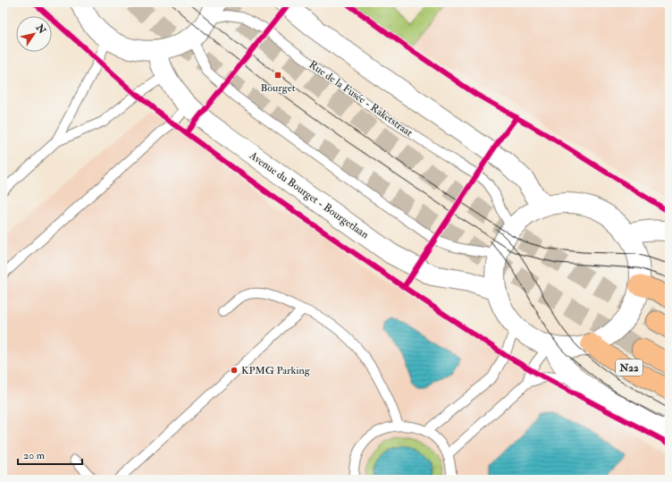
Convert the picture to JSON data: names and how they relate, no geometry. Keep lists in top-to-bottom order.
{
  "streets": {
    "highway": ["N22"],
    "street": ["Rue de la Fusée - Raketstraat", "Avenue du Bourget - Bourgetlaan"]
  },
  "crossings": [
    ["Rue de la Fusée - Raketstraat", "Avenue du Bourget - Bourgetlaan"]
  ],
  "places": {
    "transit": ["Bourget"],
    "other": ["KPMG Parking"]
  },
  "scale_bar": "20 m",
  "north": "top right"
}
